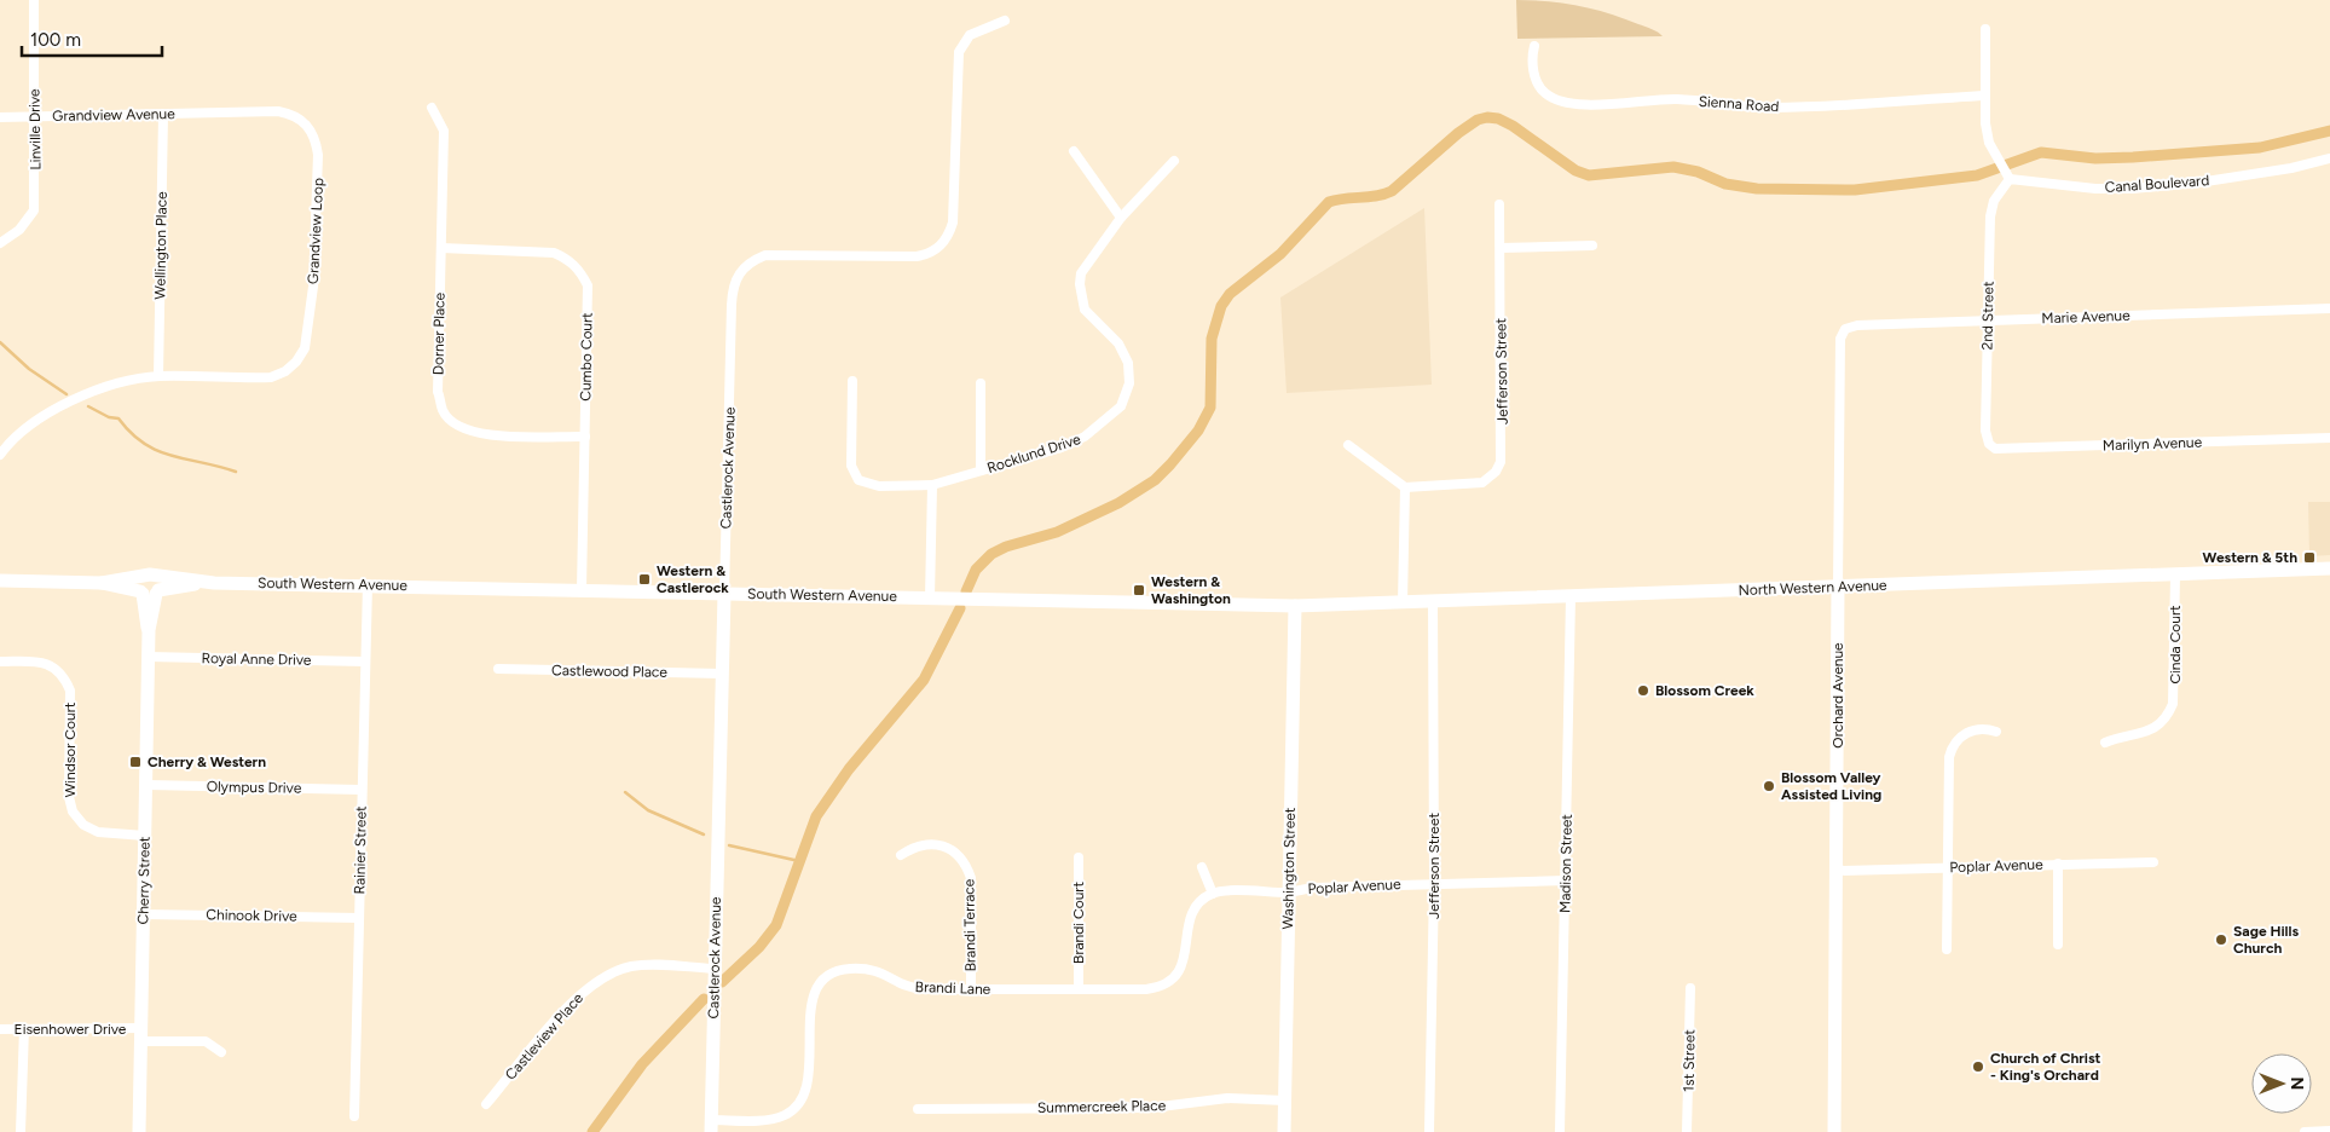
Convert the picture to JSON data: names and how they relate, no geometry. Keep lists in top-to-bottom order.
{
  "streets": {
    "main road": [
      "Castlerock Avenue",
      "South Western Avenue",
      "North Western Avenue",
      "Orchard Avenue",
      "Washington Street",
      "Cherry Street"
    ],
    "street": [
      "Sienna Road",
      "Grandview Avenue",
      "Linville Drive",
      "Canal Boulevard",
      "Grandview Loop",
      "Wellington Place",
      "2nd Street",
      "Marie Avenue",
      "Dorner Place",
      "Cumbo Court",
      "Jefferson Street",
      "Marilyn Avenue",
      "Rocklund Drive",
      "Cinda Court",
      "Royal Anne Drive",
      "Castlewood Place",
      "Windsor Court",
      "Olympus Drive",
      "Rainier Street",
      "Madison Street",
      "Poplar Avenue",
      "Chinook Drive",
      "Brandi Court",
      "Brandi Terrace",
      "Brandi Lane",
      "Eisenhower Drive",
      "Castleview Place",
      "1st Street",
      "Summercreek Place"
    ]
  },
  "crossings": [
    ["Grandview Avenue", "Linville Drive"],
    ["Grandview Avenue", "Grandview Loop"],
    ["Grandview Avenue", "Wellington Place"],
    ["Canal Boulevard", "2nd Street"],
    ["Grandview Loop", "Wellington Place"],
    ["2nd Street", "Marie Avenue"],
    ["2nd Street", "Marilyn Avenue"],
    ["Marie Avenue", "Orchard Avenue"],
    ["Dorner Place", "Cumbo Court"],
    ["Cumbo Court", "South Western Avenue"],
    ["Jefferson Street", "North Western Avenue"],
    ["Jefferson Street", "Poplar Avenue"],
    ["Castlerock Avenue", "South Western Avenue"],
    ["Castlerock Avenue", "Castlewood Place"],
    ["Castlerock Avenue", "Brandi Lane"],
    ["Castlerock Avenue", "Castleview Place"],
    ["South Western Avenue", "North Western Avenue"],
    ["South Western Avenue", "Rainier Street"],
    ["South Western Avenue", "Washington Street"],
    ["South Western Avenue", "Cherry Street"],
    ["North Western Avenue", "Cinda Court"],
    ["North Western Avenue", "Orchard Avenue"],
    ["North Western Avenue", "Madison Street"],
    ["North Western Avenue", "Washington Street"],
    ["Royal Anne Drive", "Rainier Street"],
    ["Royal Anne Drive", "Cherry Street"],
    ["Orchard Avenue", "Poplar Avenue"],
    ["Windsor Court", "Cherry Street"],
    ["Olympus Drive", "Rainier Street"],
    ["Olympus Drive", "Cherry Street"],
    ["Rainier Street", "Chinook Drive"],
    ["Madison Street", "Poplar Avenue"],
    ["Poplar Avenue", "Washington Street"],
    ["Washington Street", "Summercreek Place"],
    ["Cherry Street", "Chinook Drive"],
    ["Cherry Street", "Eisenhower Drive"],
    ["Brandi Court", "Brandi Lane"],
    ["Brandi Terrace", "Brandi Lane"]
  ],
  "places": {
    "transit": [
      "Western & 5th",
      "Western & Castlerock",
      "Western & Washington",
      "Cherry & Western"
    ],
    "other": [
      "Blossom Creek",
      "Blossom Valley Assisted Living",
      "Sage Hills Church",
      "Church of Christ - King's Orchard"
    ]
  },
  "scale_bar": "100 m",
  "north": "right"
}
